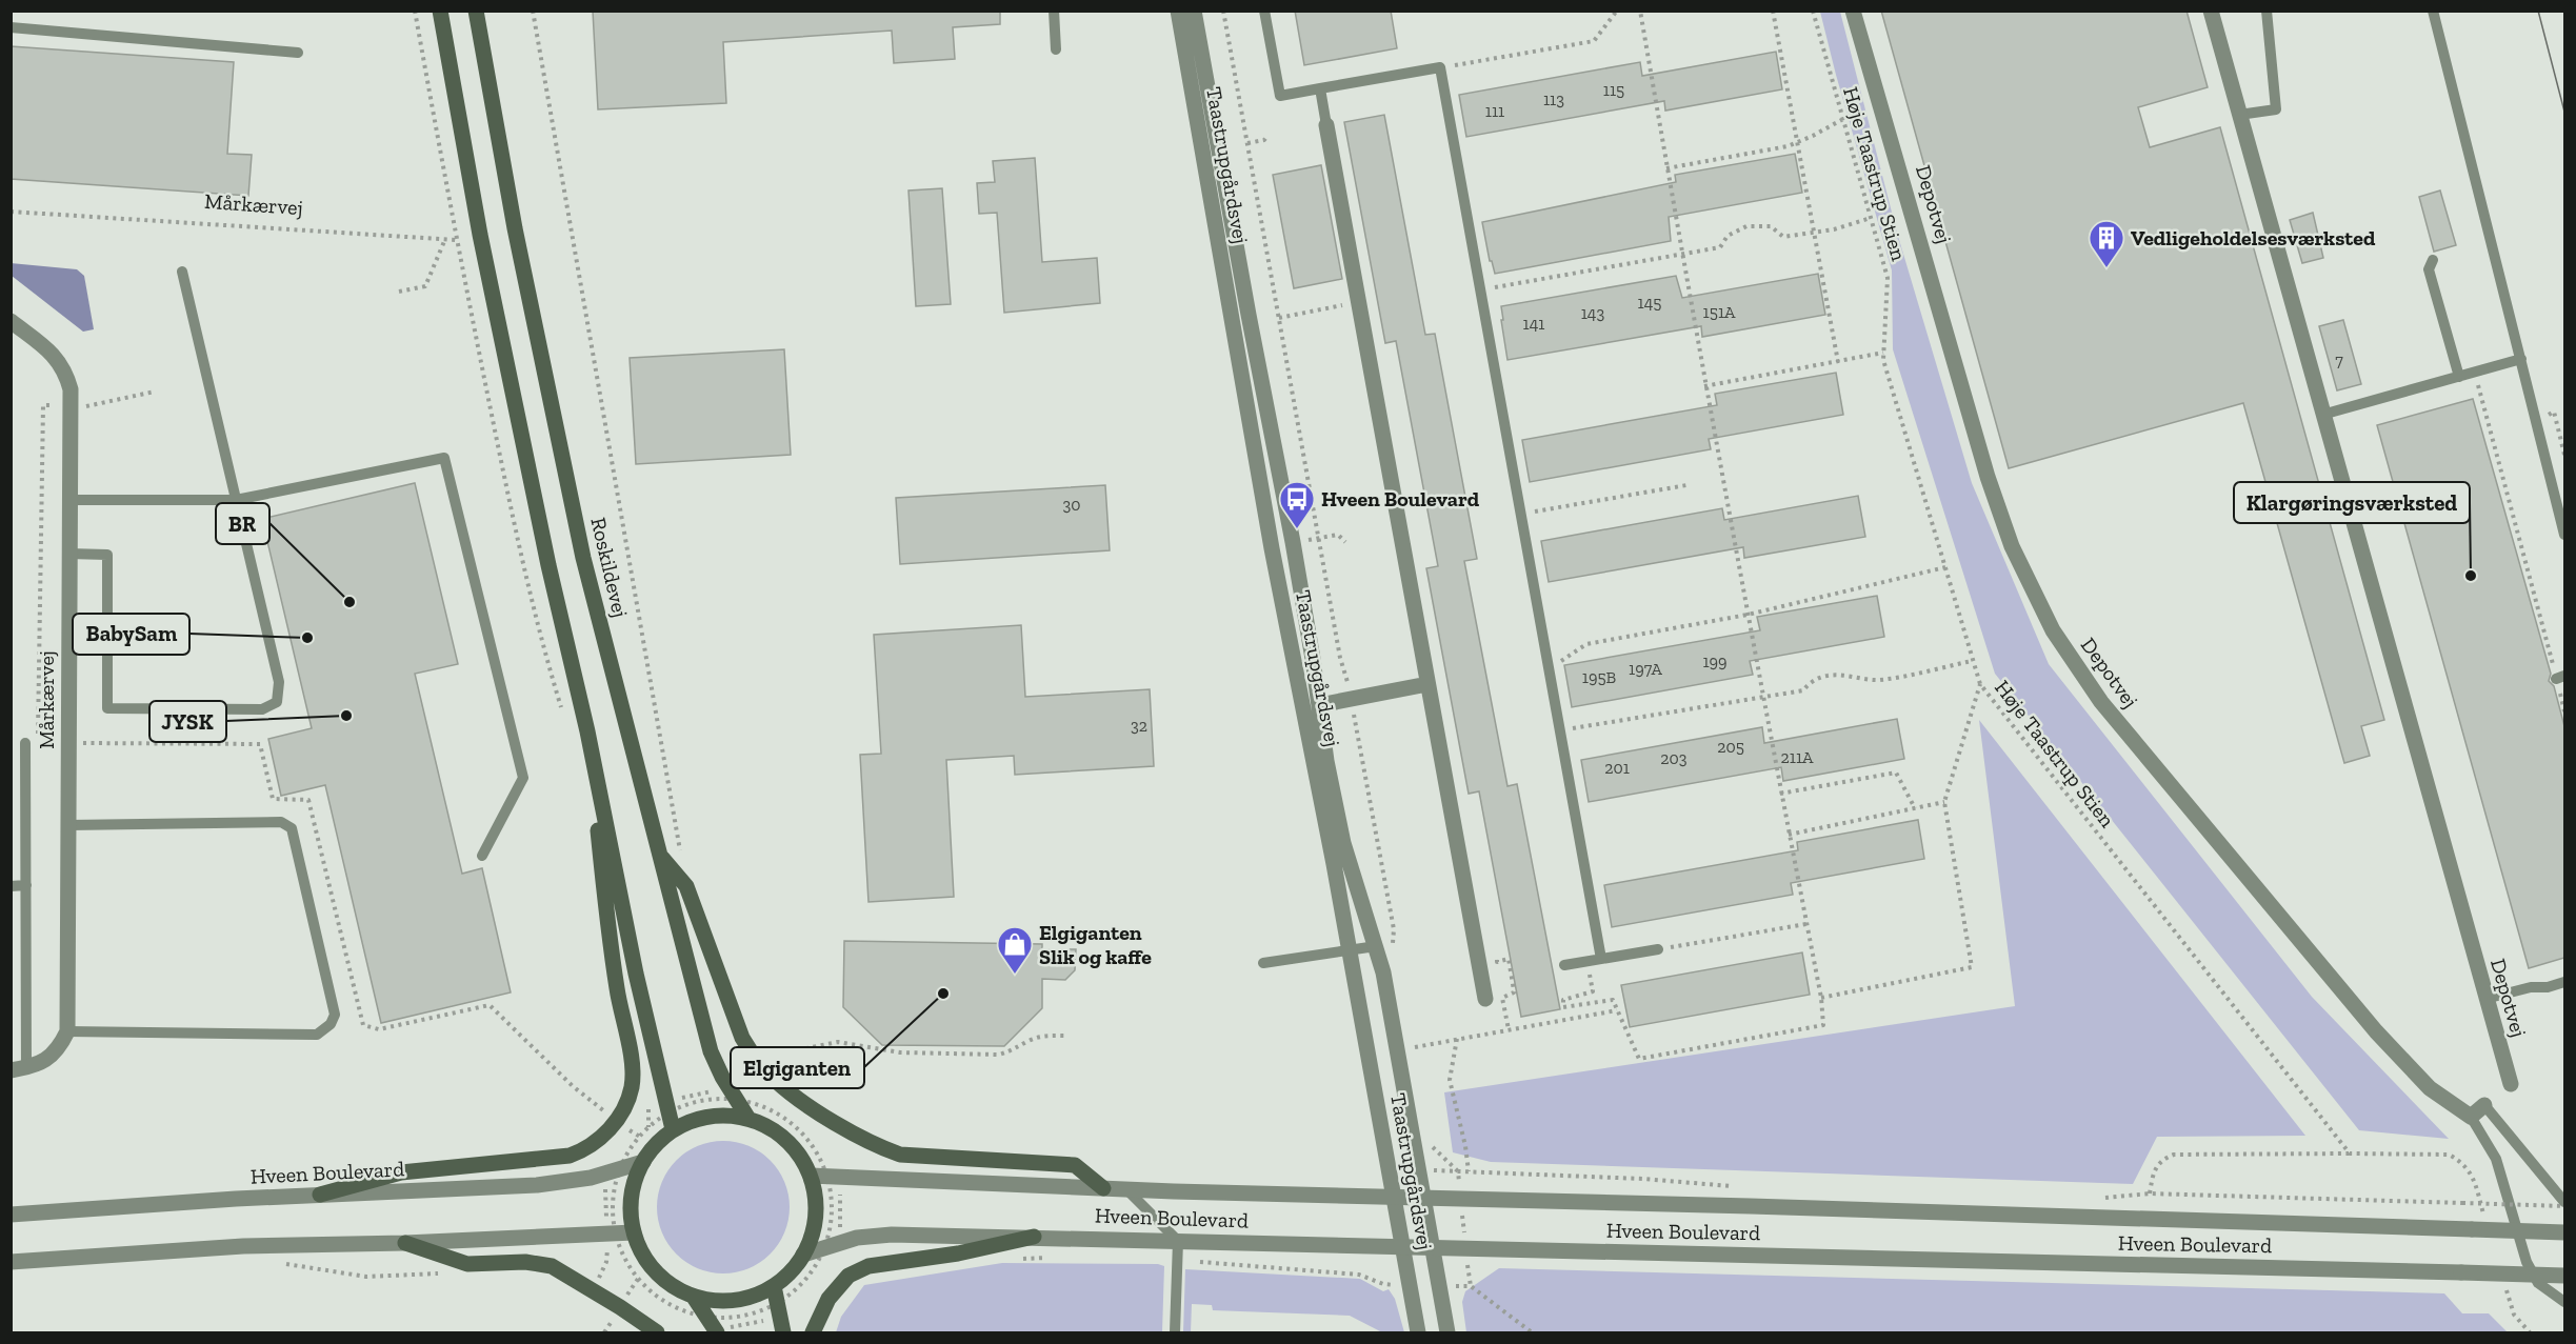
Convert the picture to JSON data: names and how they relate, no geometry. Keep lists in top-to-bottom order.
{
  "streets": {
    "main road": ["Roskildevej"],
    "street": [
      "Taastrupgårdsvej",
      "Mårkærvej",
      "Depotvej",
      "Hveen Boulevard"
    ],
    "path": ["Høje Taastrup Stien"]
  },
  "crossings": [
    ["Taastrupgårdsvej", "Hveen Boulevard"],
    ["Roskildevej", "Hveen Boulevard"]
  ],
  "places": {
    "building": ["Vedligeholdelsesværksted"],
    "bus stop": ["Hveen Boulevard"],
    "other": [
      "Klargøringsværksted",
      "BR",
      "BabySam",
      "JYSK",
      "Elgiganten"
    ],
    "shop": ["Elgiganten Slik og kaffe"]
  },
  "house_numbers": [
    "115",
    "113",
    "111",
    "145",
    "151A",
    "143",
    "141",
    "7",
    "30",
    "199",
    "197A",
    "195B",
    "32",
    "205",
    "211A",
    "203",
    "201"
  ]
}
